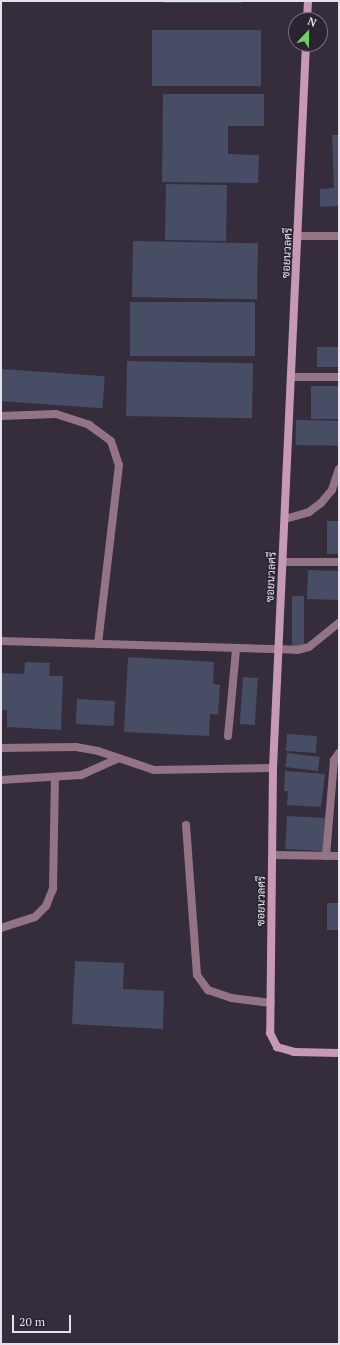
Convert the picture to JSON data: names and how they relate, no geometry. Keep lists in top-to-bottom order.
{
  "streets": {
    "street": ["ซอยนวลศรี"]
  },
  "scale_bar": "20 m",
  "north": "top"
}
